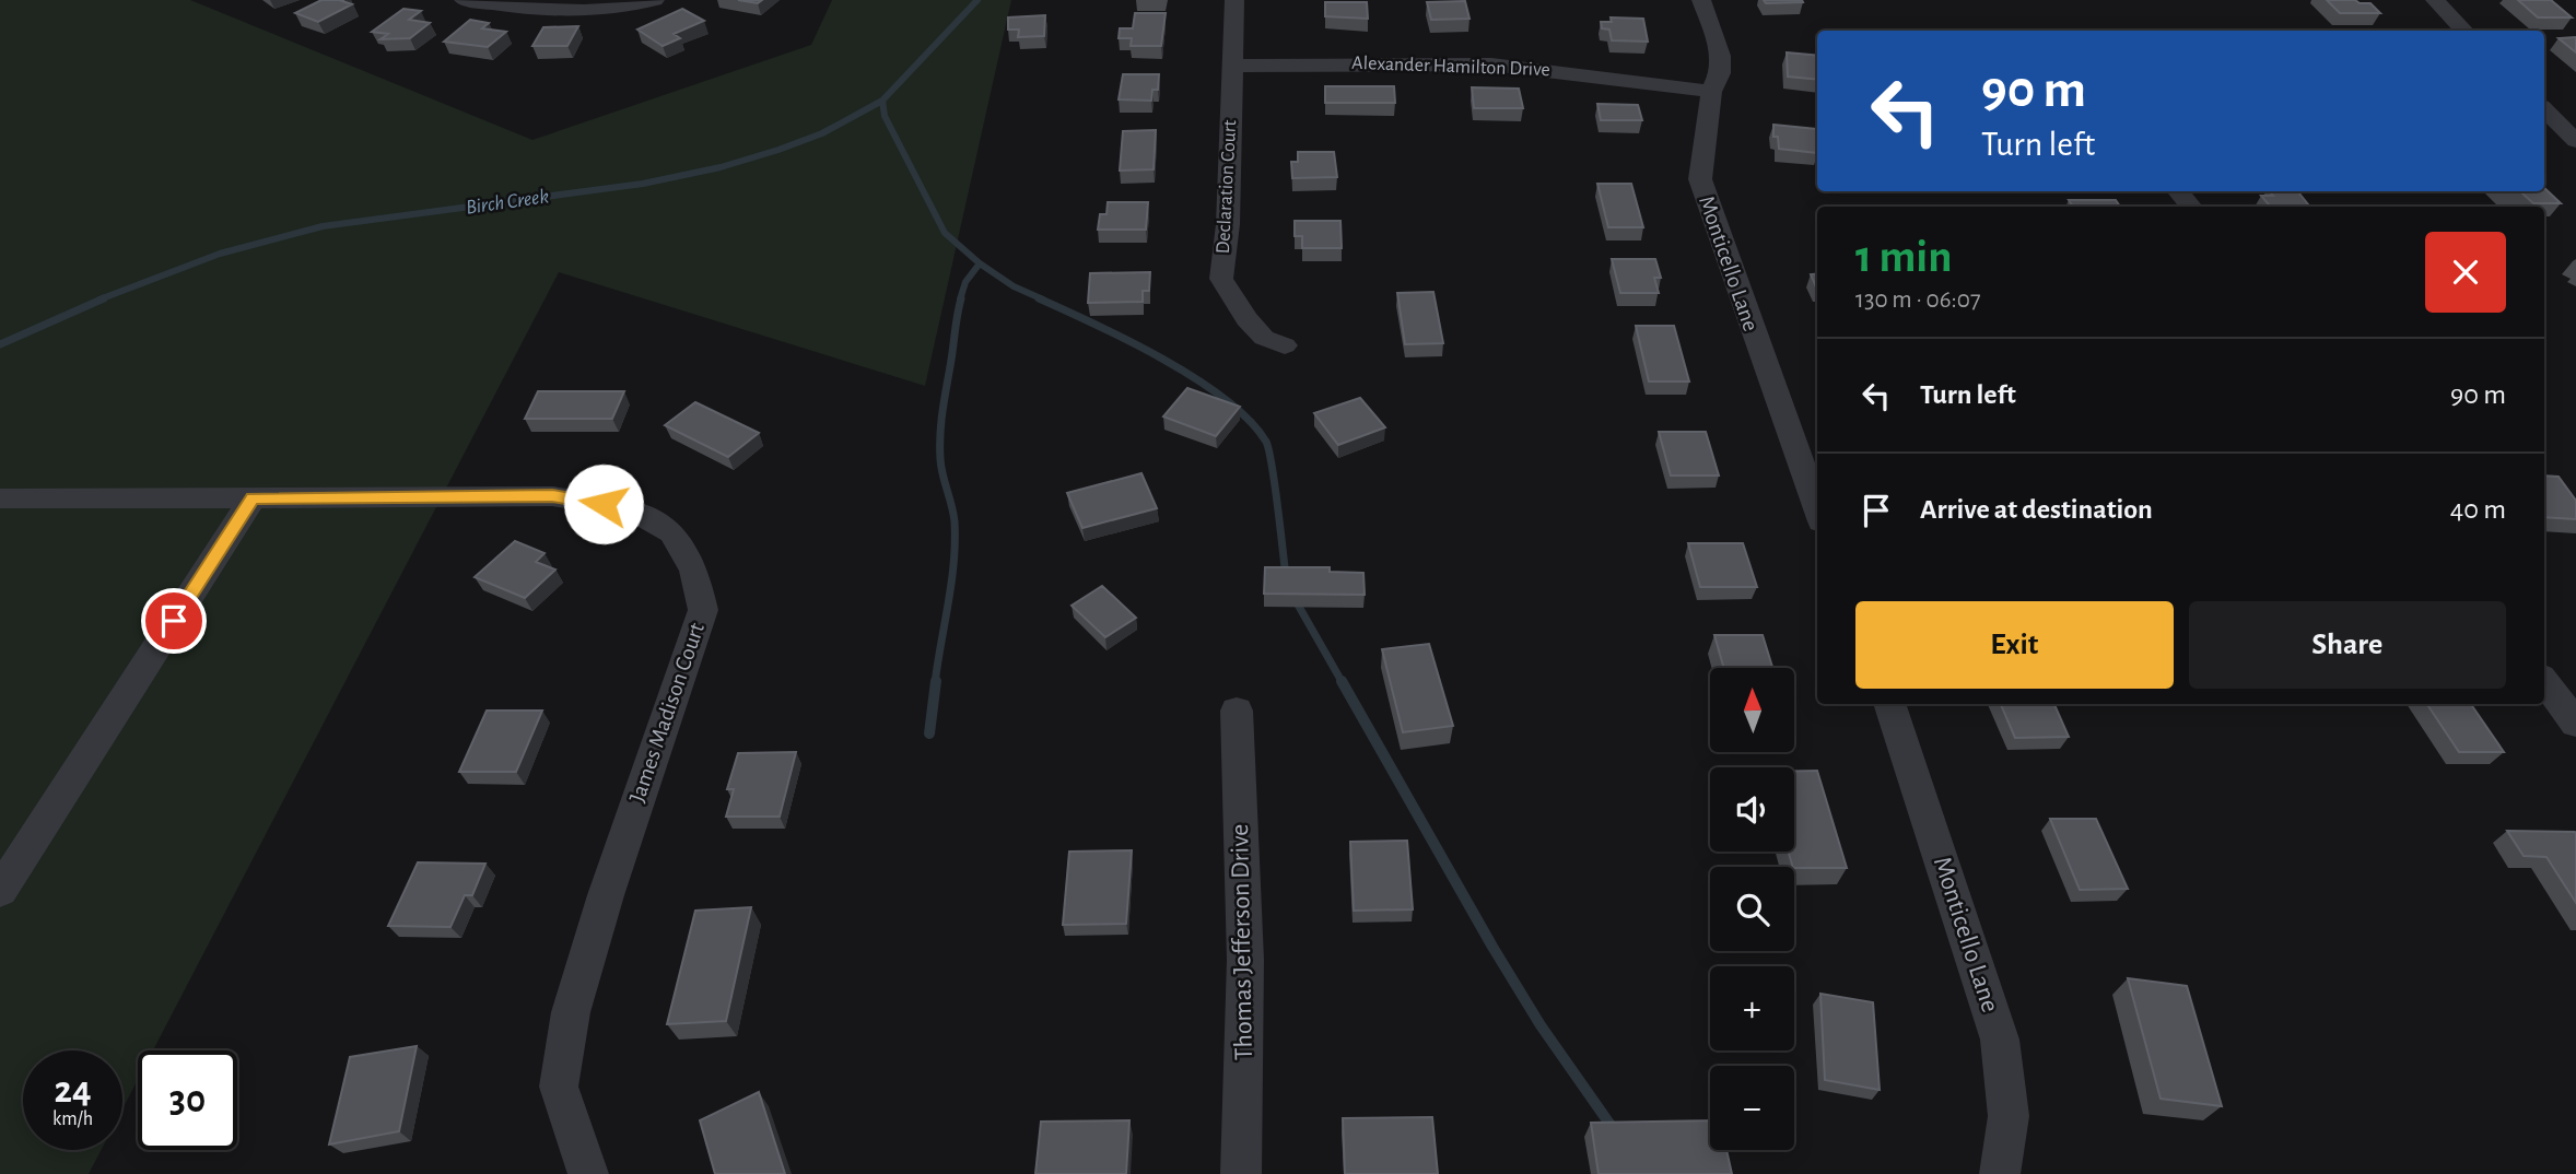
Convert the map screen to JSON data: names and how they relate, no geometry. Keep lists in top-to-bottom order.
{
  "streets": {
    "street": [
      "Alexander Hamilton Drive",
      "Declaration Court",
      "Monticello Lane",
      "James Madison Court",
      "Thomas Jefferson Drive"
    ]
  },
  "crossings": [
    ["Alexander Hamilton Drive", "Declaration Court"],
    ["Alexander Hamilton Drive", "Monticello Lane"]
  ],
  "water": ["Birch Creek"],
  "north": "top",
  "page": {
    "turn": ["90 m", "Turn left"],
    "heading": ["1 min", "130 m · 06:07"],
    "list": [
      {
        "name": "Turn left",
        "value": "90 m"
      },
      {
        "name": "Arrive at destination",
        "value": "40 m"
      }
    ],
    "buttons": ["Exit", "Share"],
    "map_buttons": ["+", "−"],
    "speed": "24 km/h",
    "limit": "30"
  }
}
